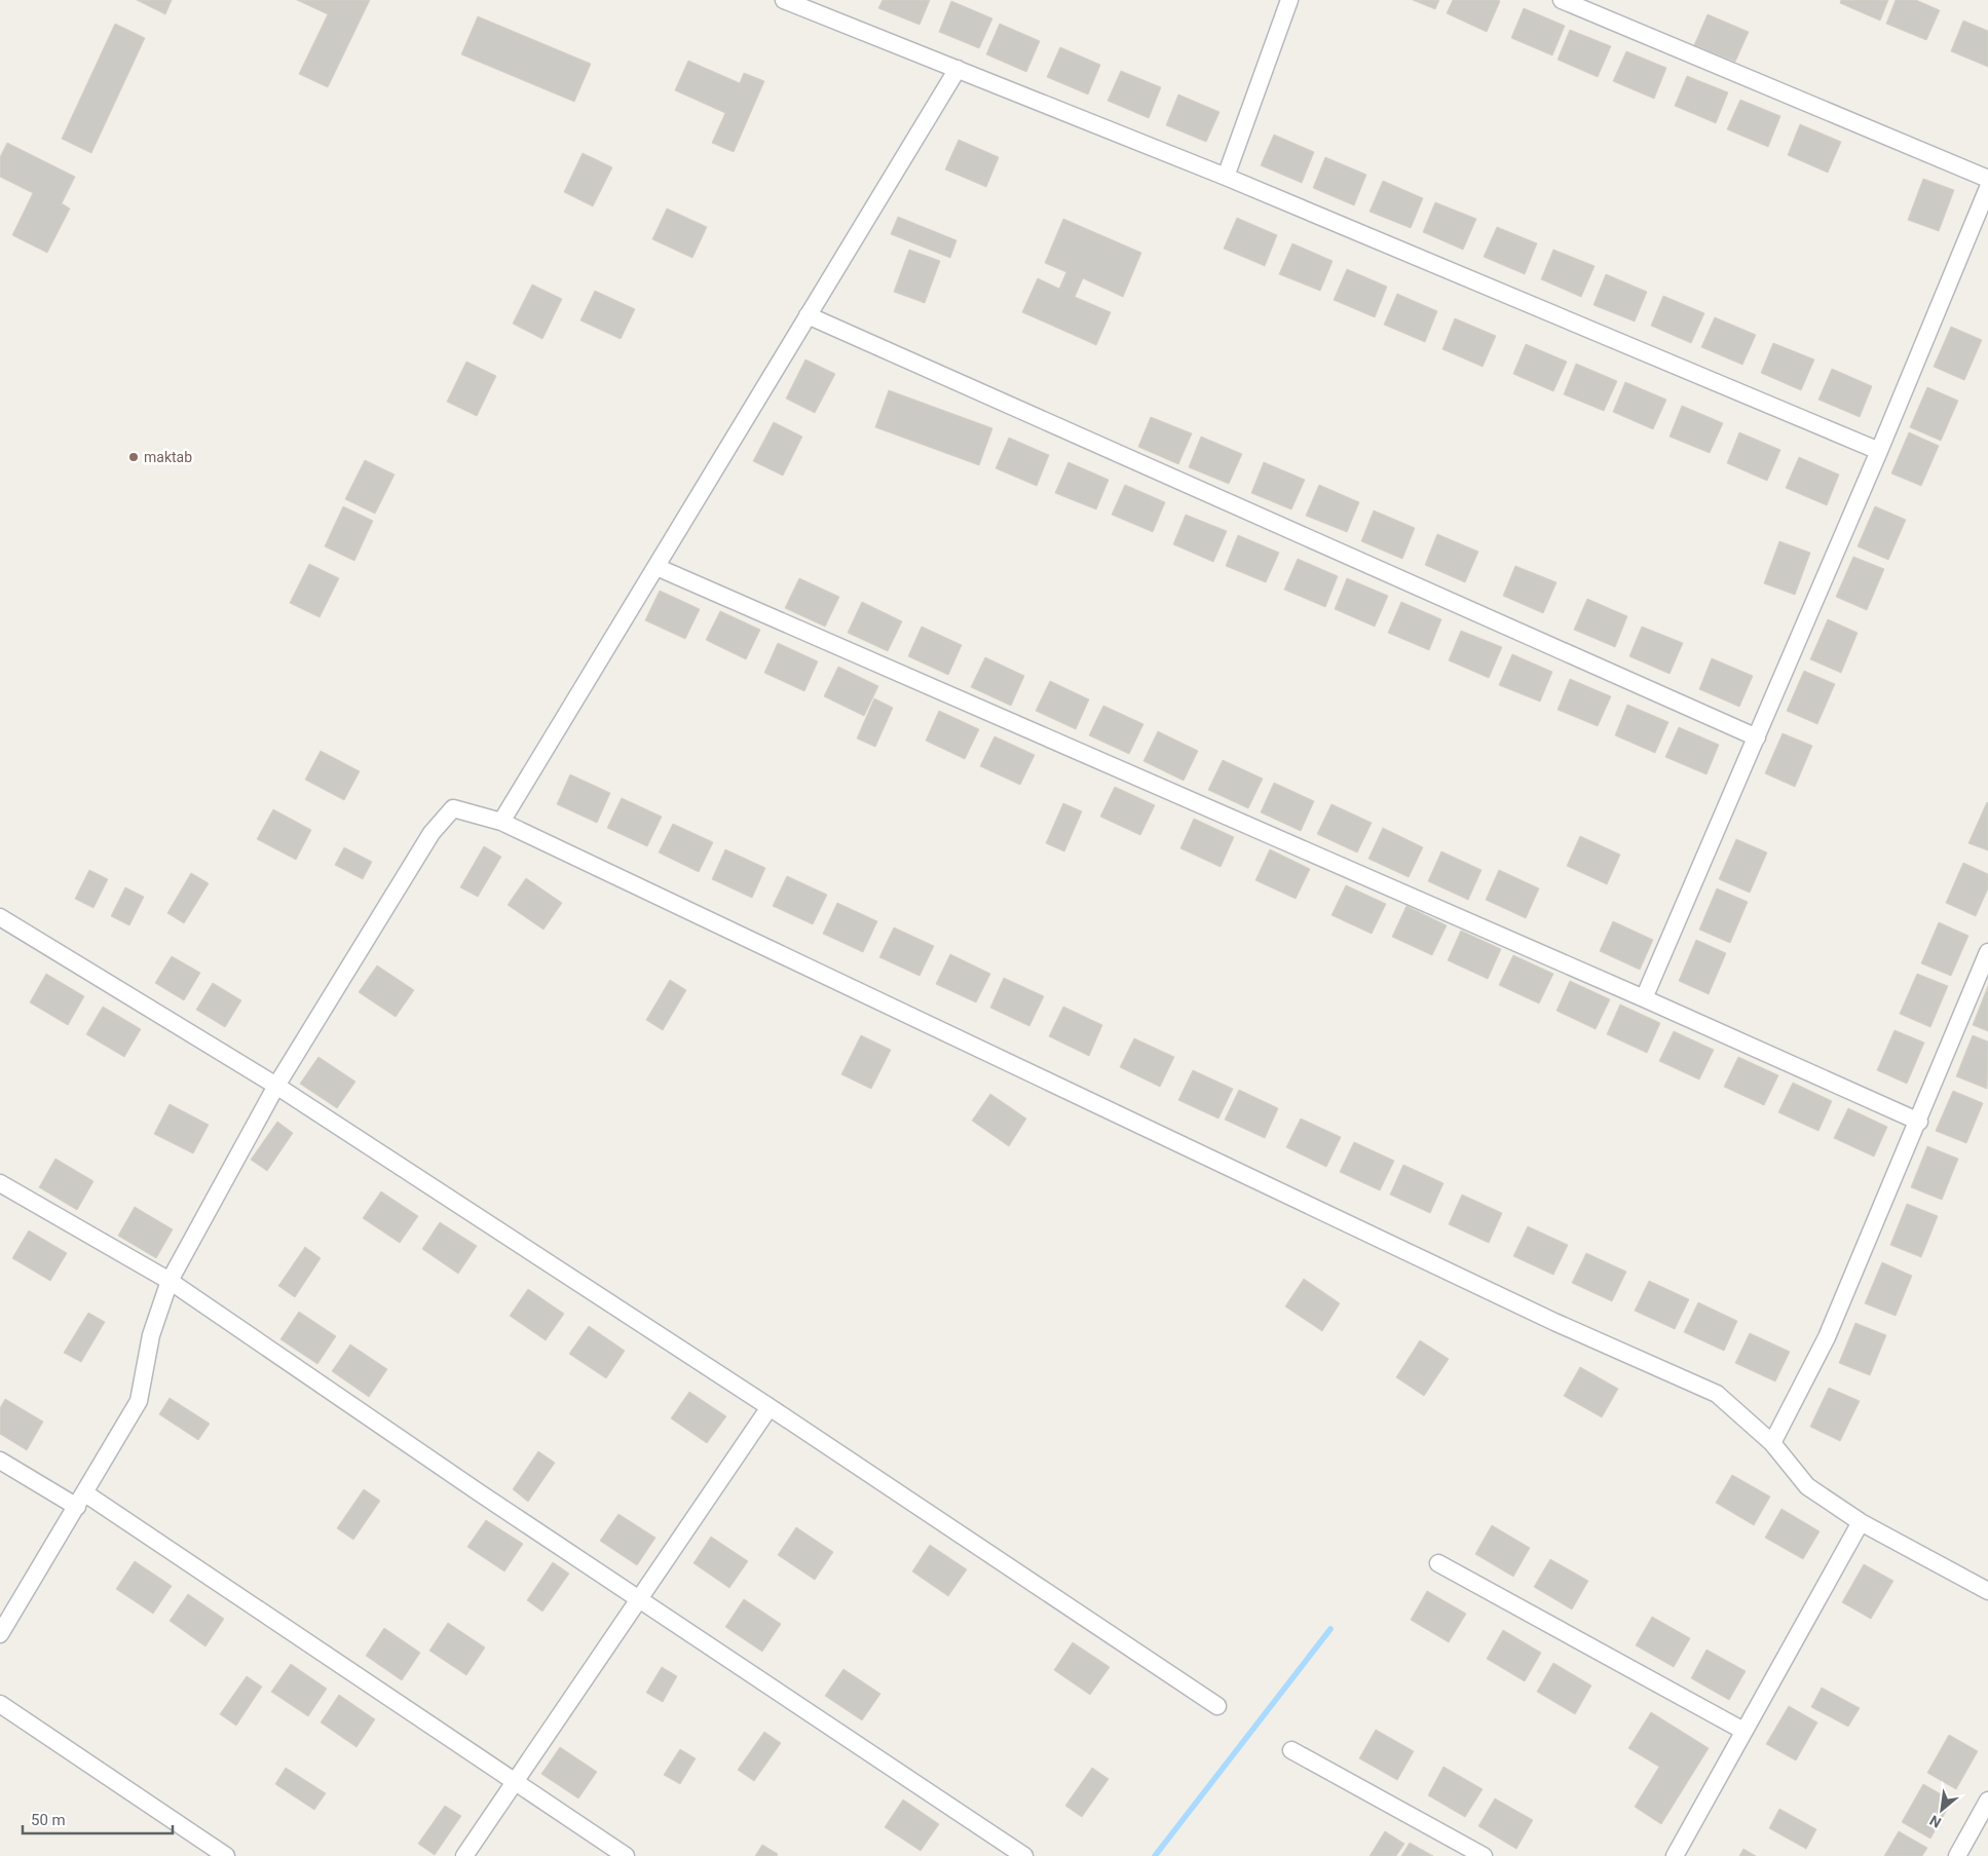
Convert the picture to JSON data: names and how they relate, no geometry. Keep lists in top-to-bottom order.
{
  "places": ["maktab"],
  "scale_bar": "50 m",
  "north": "bottom left"
}
